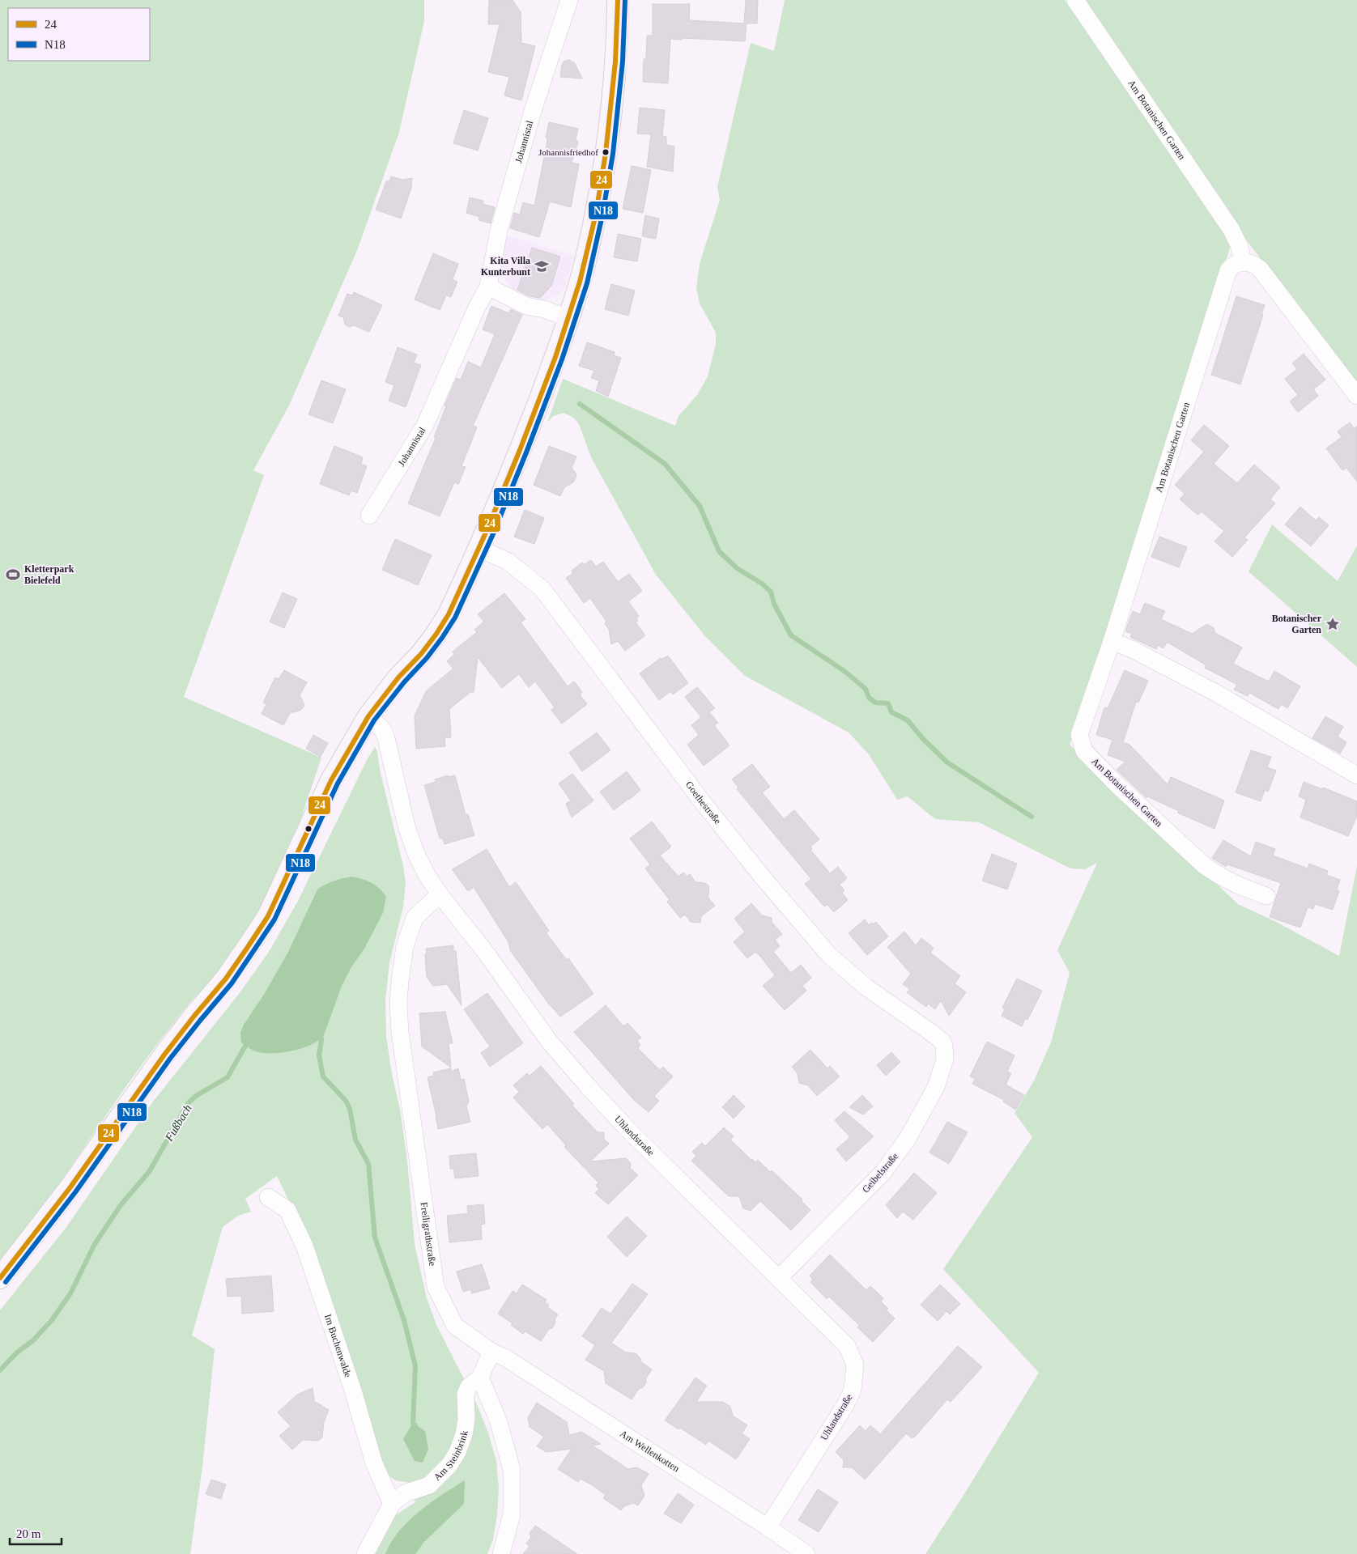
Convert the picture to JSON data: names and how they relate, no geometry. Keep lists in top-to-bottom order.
{
  "streets": {
    "street": [
      "Am Botanischen Garten",
      "Johannistal",
      "Goethestraße",
      "Uhlandstraße",
      "Geibelstraße",
      "Freiligrathstraße",
      "Im Buchenwalde",
      "Am Wellenkotten",
      "Am Steinbrink"
    ]
  },
  "crossings": [
    ["Goethestraße", "Geibelstraße"],
    ["Uhlandstraße", "Geibelstraße"],
    ["Uhlandstraße", "Freiligrathstraße"],
    ["Uhlandstraße", "Am Wellenkotten"],
    ["Freiligrathstraße", "Am Wellenkotten"],
    ["Im Buchenwalde", "Am Steinbrink"]
  ],
  "water": ["Fußbach"],
  "places": {
    "other": ["Johannisfriedhof"],
    "school or university": ["Kita Villa Kunterbunt"],
    "sports": ["Kletterpark Bielefeld"],
    "place": ["Botanischer Garten"]
  },
  "lines": ["transit line 24", "transit line N18"],
  "legend": ["24", "N18"],
  "scale_bar": "20 m"
}
